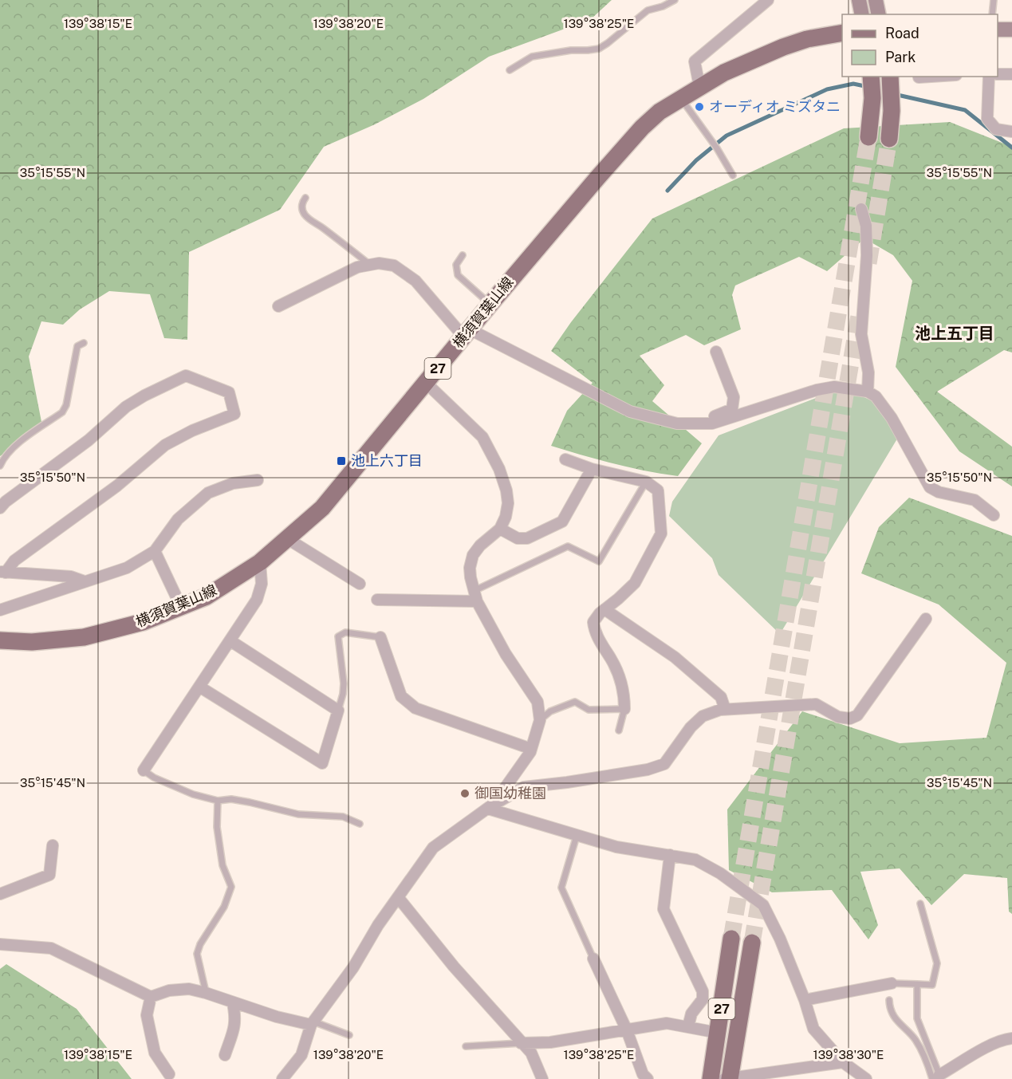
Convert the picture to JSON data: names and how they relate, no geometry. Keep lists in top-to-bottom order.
{
  "streets": {
    "main road": ["横須賀葉山線", "27"]
  },
  "districts": ["池上五丁目"],
  "places": {
    "other": ["オーディオ ミズタニ", "御国幼稚園"],
    "transit": ["池上六丁目"]
  },
  "legend": ["Road", "Park"],
  "coordinates": [
    "139°38'15\"E",
    "139°38'20\"E",
    "139°38'25\"E",
    "35°15'55\"N",
    "35°15'50\"N",
    "35°15'45\"N",
    "139°38'30\"E"
  ]
}
